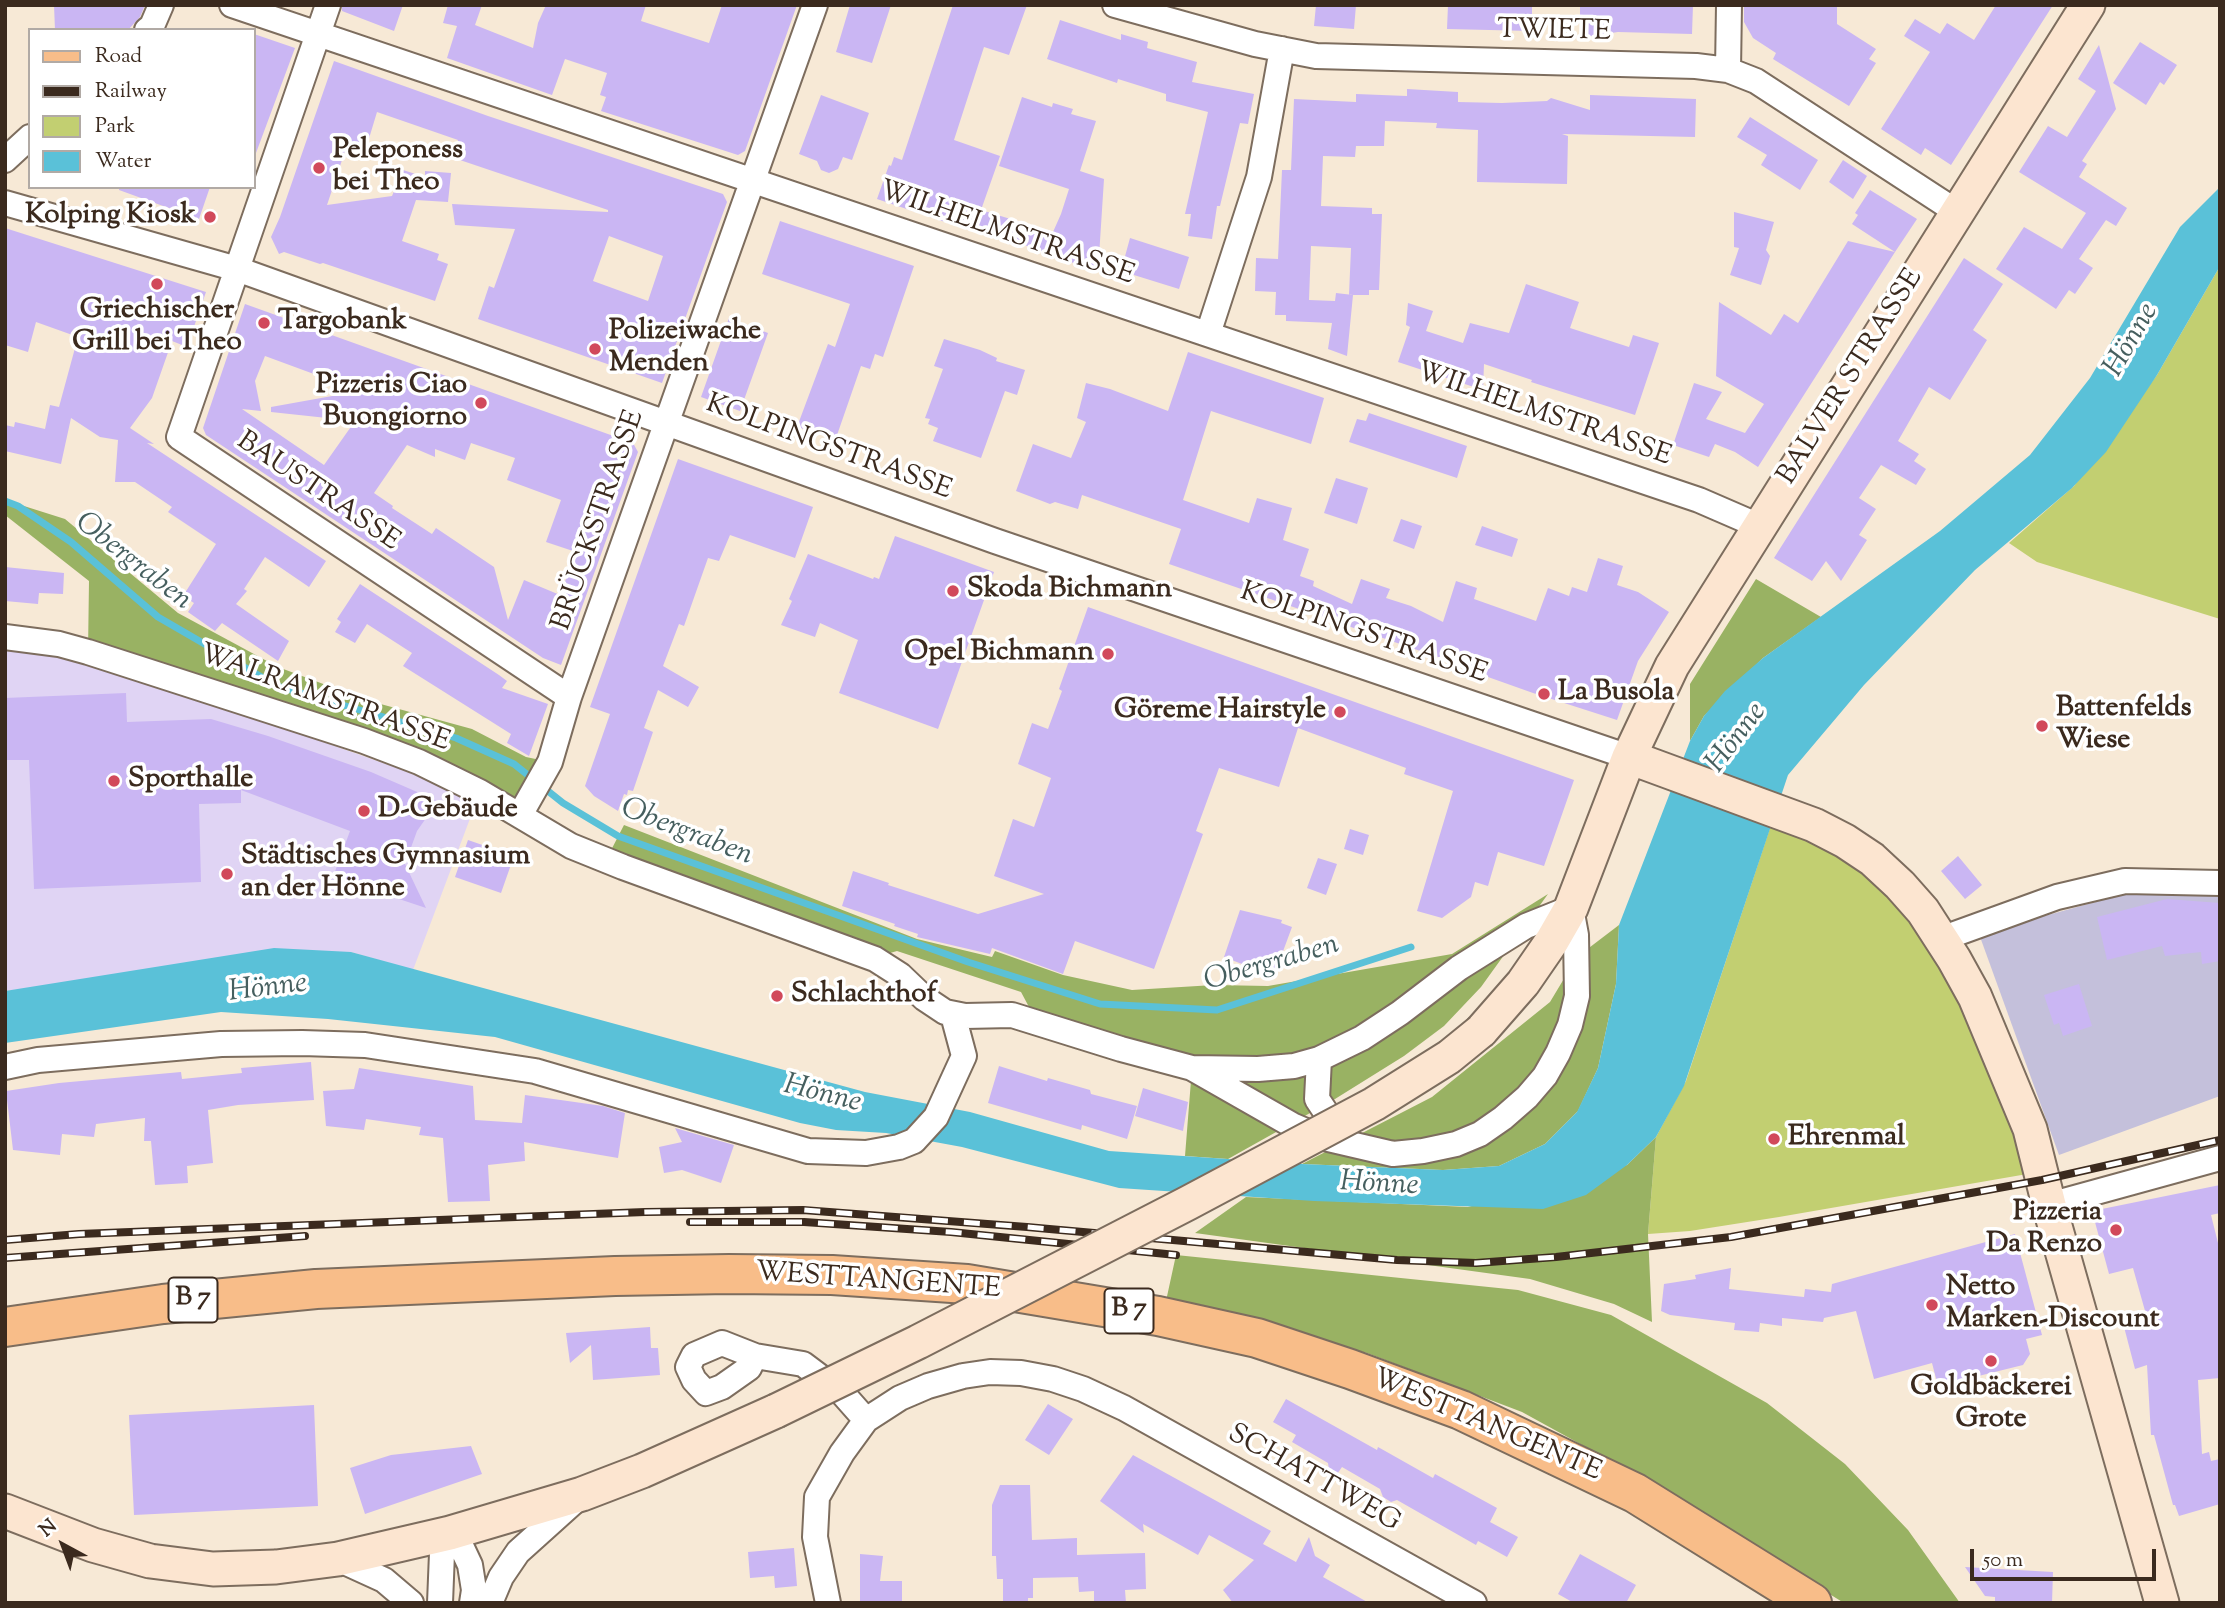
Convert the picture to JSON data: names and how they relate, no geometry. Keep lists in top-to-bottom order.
{
  "streets": {
    "main road": ["WESTTANGENTE", "B 7"],
    "street": [
      "TWIETE",
      "WILHELMSTRASSE",
      "BALVER STRASSE",
      "KOLPINGSTRASSE",
      "BAUSTRASSE",
      "BRÜCKSTRASSE",
      "WALRAMSTRASSE",
      "SCHATTWEG"
    ]
  },
  "crossings": [
    ["TWIETE", "BALVER STRASSE"],
    ["WILHELMSTRASSE", "BALVER STRASSE"],
    ["WILHELMSTRASSE", "BRÜCKSTRASSE"],
    ["BALVER STRASSE", "KOLPINGSTRASSE"],
    ["KOLPINGSTRASSE", "BAUSTRASSE"],
    ["KOLPINGSTRASSE", "BRÜCKSTRASSE"],
    ["BAUSTRASSE", "BRÜCKSTRASSE"],
    ["BRÜCKSTRASSE", "WALRAMSTRASSE"]
  ],
  "water": ["Hönne", "Obergraben"],
  "places": [
    "Peleponess bei Theo",
    "Kolping Kiosk",
    "Griechischer Grill bei Theo",
    "Targobank",
    "Polizeiwache Menden",
    "Pizzeris Ciao Buongiorno",
    "Skoda Bichmann",
    "Opel Bichmann",
    "La Busola",
    "Göreme Hairstyle",
    "Battenfelds Wiese",
    "Sporthalle",
    "D-Gebäude",
    "Städtisches Gymnasium an der Hönne",
    "Schlachthof",
    "Ehrenmal",
    "Pizzeria Da Renzo",
    "Netto Marken-Discount",
    "Goldbäckerei Grote"
  ],
  "legend": [
    "Road",
    "Railway",
    "Park",
    "Water"
  ],
  "scale_bar": "50 m",
  "north": "top left"
}
